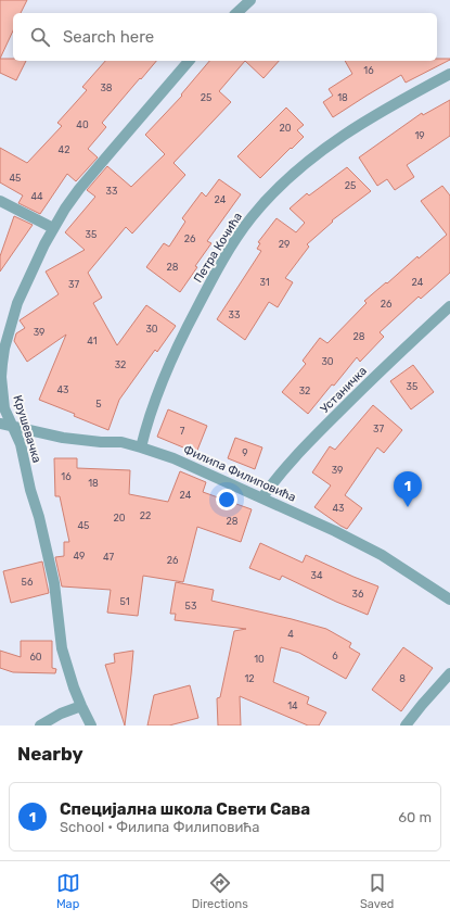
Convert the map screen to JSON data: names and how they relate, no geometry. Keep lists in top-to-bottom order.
{
  "streets": {
    "street": [
      "Петра Кочића",
      "Устаничка",
      "Крушевачка",
      "Филипа Филиповића"
    ]
  },
  "crossings": [
    ["Петра Кочића", "Филипа Филиповића"],
    ["Устаничка", "Филипа Филиповића"],
    ["Крушевачка", "Филипа Филиповића"]
  ],
  "house_numbers": [
    "16",
    "38",
    "25",
    "18",
    "40",
    "20",
    "19",
    "42",
    "45",
    "25",
    "33",
    "44",
    "24",
    "35",
    "26",
    "29",
    "28",
    "31",
    "24",
    "37",
    "26",
    "33",
    "30",
    "39",
    "28",
    "41",
    "30",
    "32",
    "35",
    "43",
    "32",
    "5",
    "37",
    "7",
    "9",
    "39",
    "16",
    "18",
    "24",
    "43",
    "22",
    "20",
    "28",
    "45",
    "49",
    "47",
    "26",
    "34",
    "56",
    "36",
    "51",
    "53",
    "4",
    "6",
    "60",
    "10",
    "12",
    "8",
    "14"
  ],
  "page": {
    "search": "Search here",
    "pins": "1",
    "heading": "Nearby",
    "list": [
      {
        "mark": "1",
        "name": "Специјална школа Свети Сава",
        "note": "School · Филипа Филиповића",
        "value": "60 m"
      }
    ],
    "nav": ["Map", "Directions", "Saved"]
  }
}
